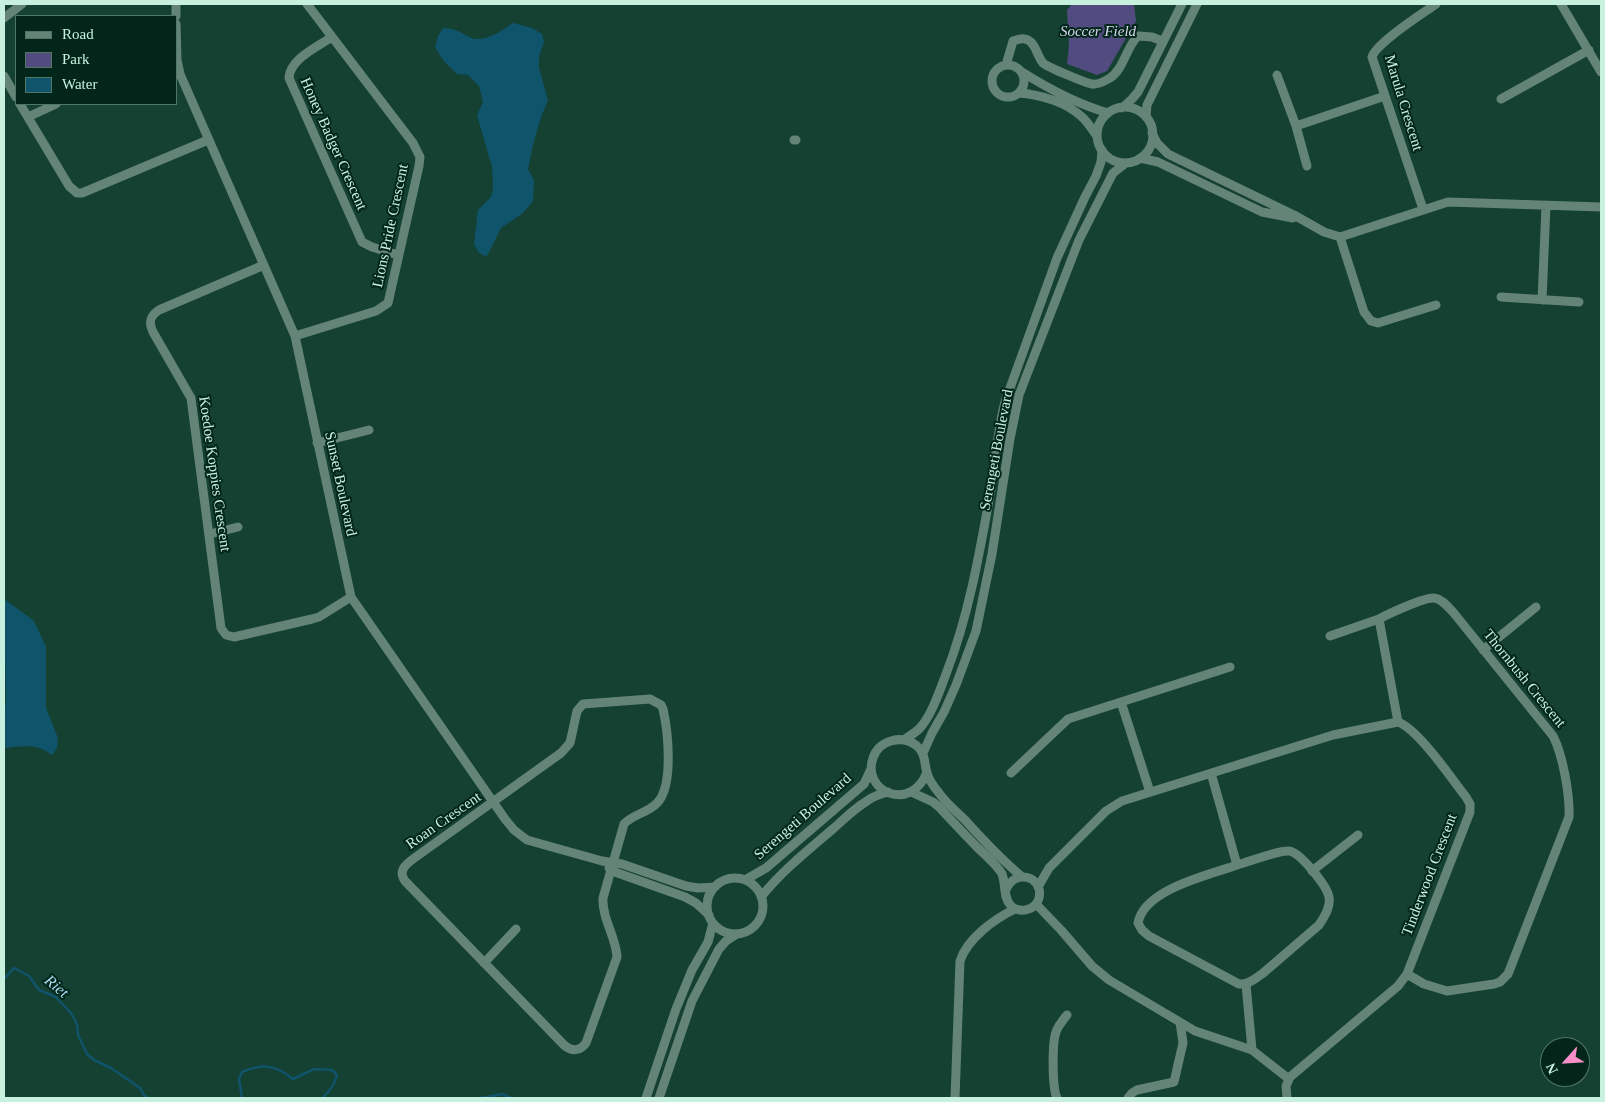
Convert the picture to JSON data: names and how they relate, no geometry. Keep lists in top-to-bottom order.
{
  "streets": {
    "street": [
      "Marula Crescent",
      "Honey Badger Crescent",
      "Lions Pride Crescent",
      "Serengeti Boulevard",
      "Koedoe Koppies Crescent",
      "Sunset Boulevard",
      "Thornbush Crescent",
      "Roan Crescent",
      "Tinderwood Crescent"
    ]
  },
  "crossings": [
    ["Honey Badger Crescent", "Lions Pride Crescent"],
    ["Lions Pride Crescent", "Sunset Boulevard"],
    ["Koedoe Koppies Crescent", "Sunset Boulevard"],
    ["Sunset Boulevard", "Roan Crescent"],
    ["Thornbush Crescent", "Tinderwood Crescent"]
  ],
  "water": ["Riet"],
  "parks": ["Soccer Field"],
  "legend": ["Road", "Park", "Water"],
  "north": "bottom left"
}
